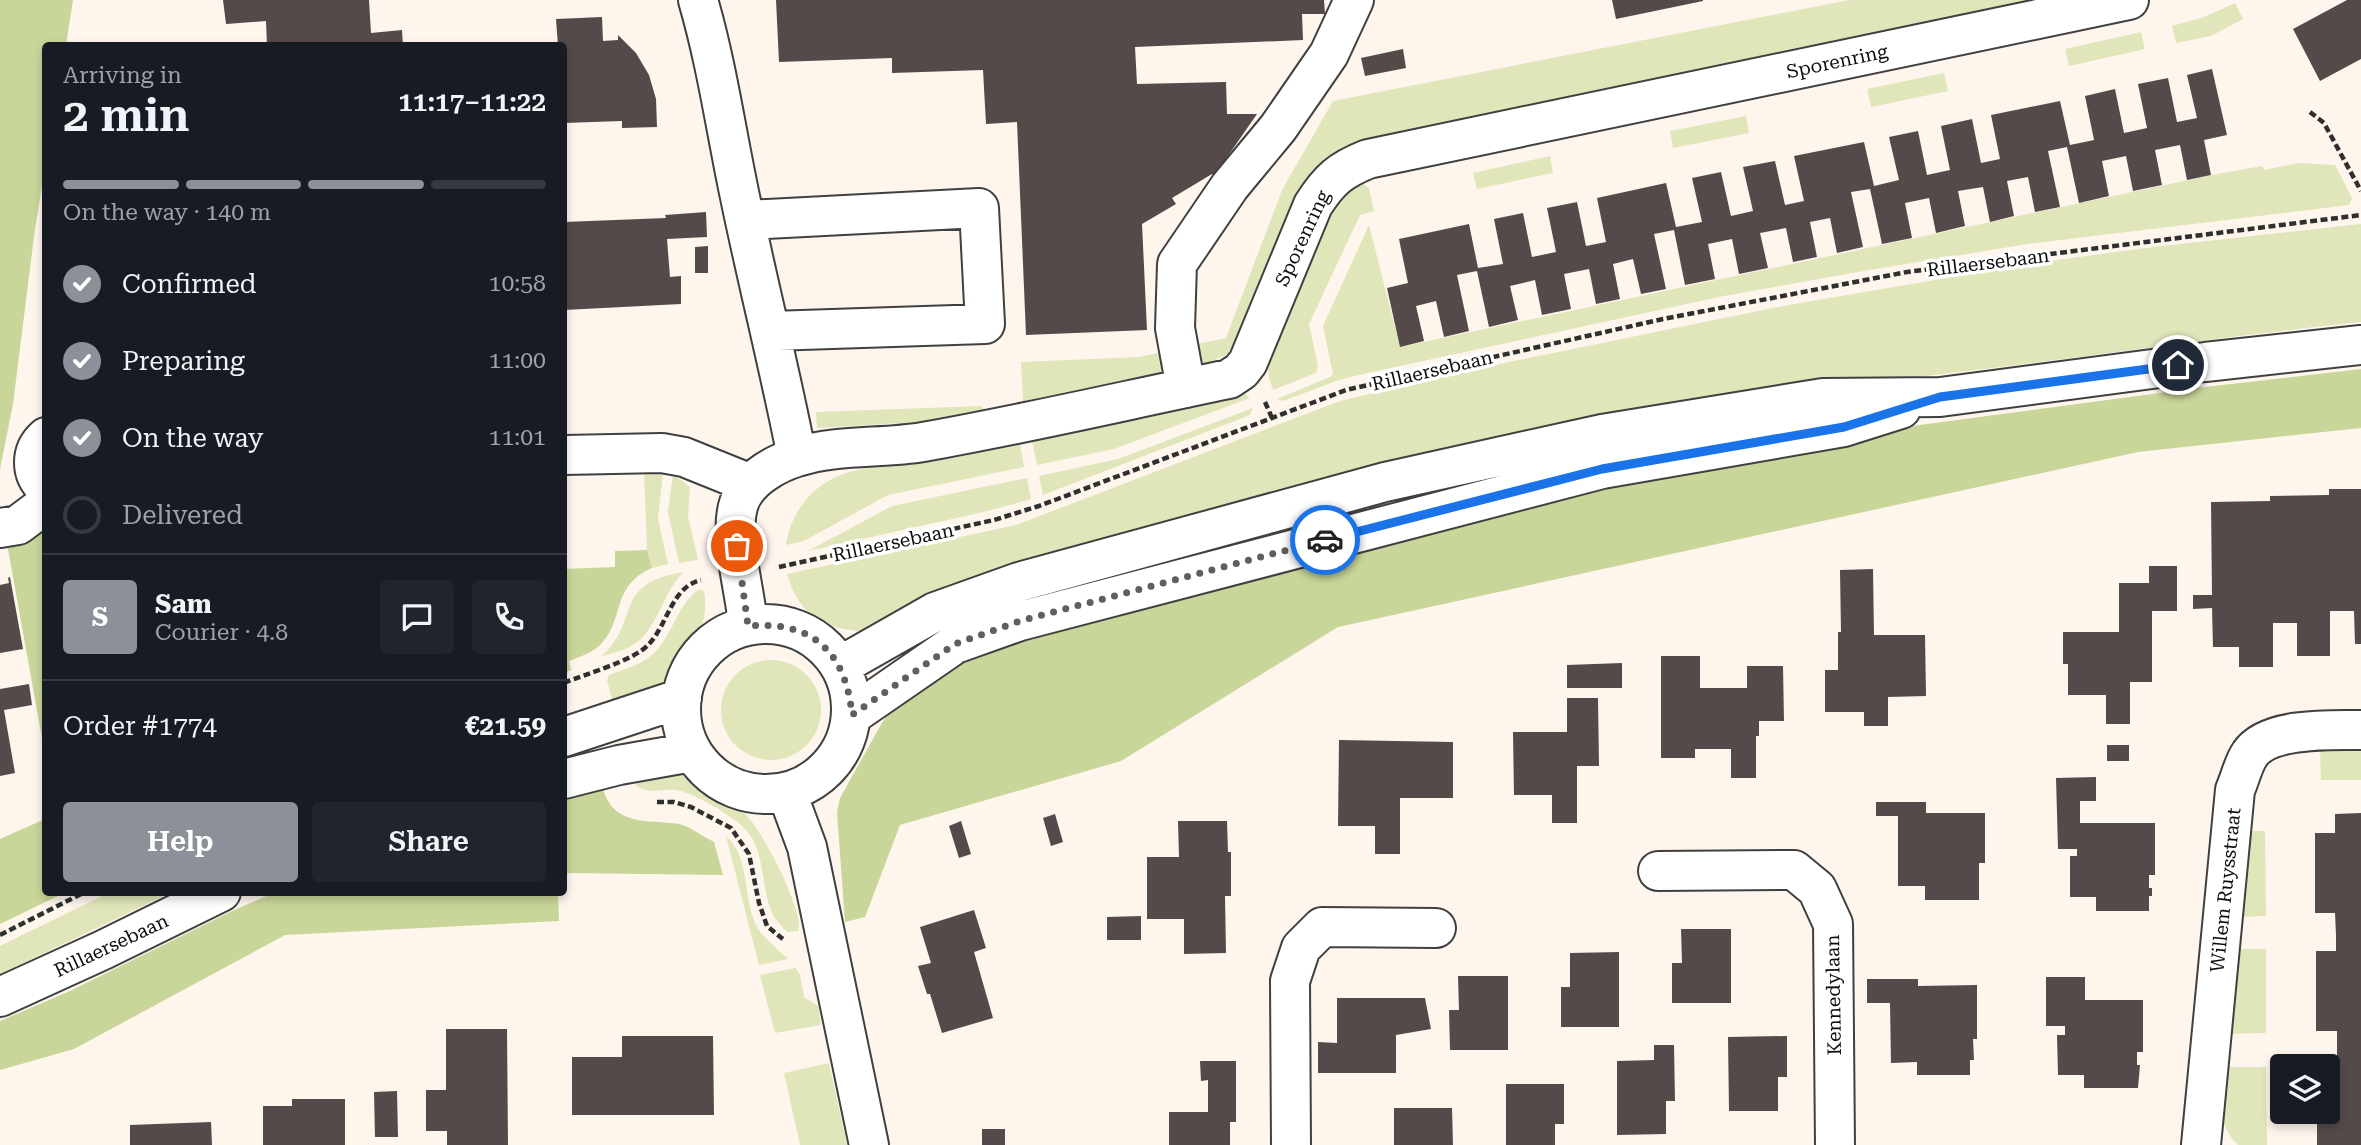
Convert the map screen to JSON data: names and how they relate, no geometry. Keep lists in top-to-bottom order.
{
  "streets": {
    "street": [
      "Sporenring",
      "Rillaersebaan",
      "Willem Ruysstraat",
      "Kennedylaan"
    ]
  },
  "page": {
    "heading": ["2 min", "Arriving in", "11:17–11:22"],
    "panel": [
      "Sam",
      "Courier · 4.8",
      "Order #1774",
      "€21.59"
    ],
    "bar": "On the way · 140 m",
    "list": [
      ["Confirmed", "10:58"],
      ["Preparing", "11:00"],
      ["On the way", "11:01"],
      "Delivered"
    ],
    "round": "S",
    "buttons": ["Help", "Share"]
  }
}
